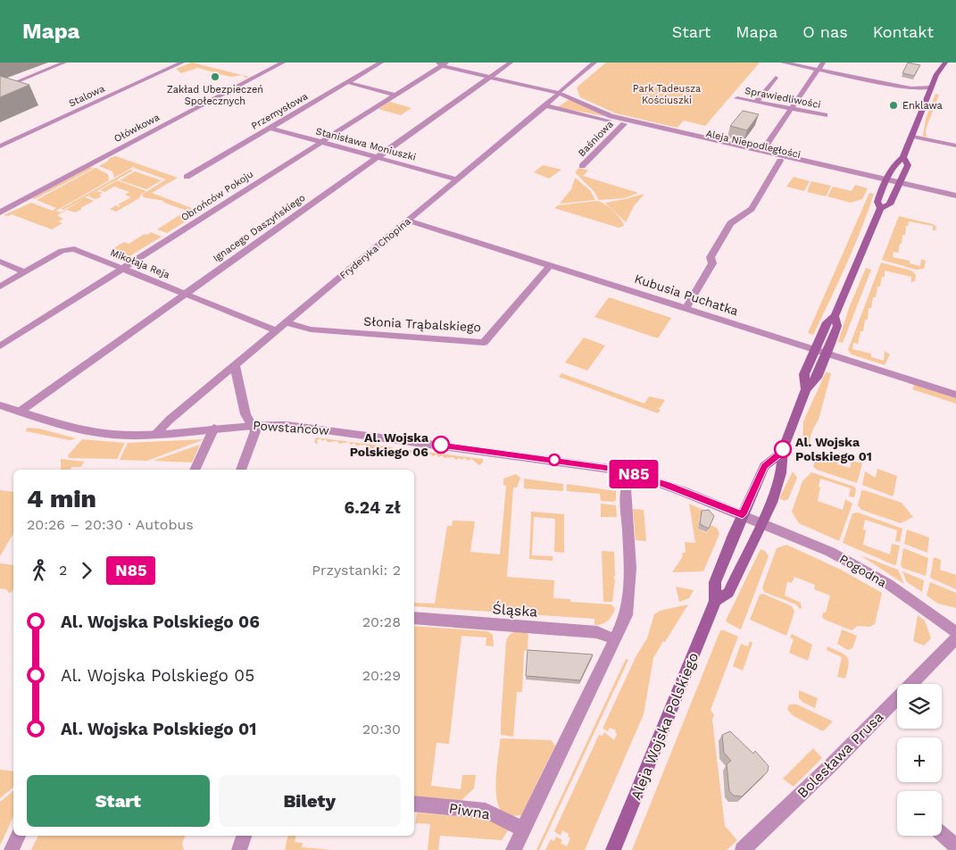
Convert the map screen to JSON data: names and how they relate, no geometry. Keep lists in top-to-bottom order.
{
  "streets": {
    "main road": ["Aleja Wojska Polskiego"],
    "street": [
      "Stalowa",
      "Sprawiedliwości",
      "Przemysłowa",
      "Ołówkowa",
      "Baśniowa",
      "Stanisława Moniuszki",
      "Aleja Niepodległości",
      "Obrońców Pokoju",
      "Ignacego Daszyńskiego",
      "Fryderyka Chopina",
      "Mikołaja Reja",
      "Kubusia Puchatka",
      "Słonia Trąbalskiego",
      "Powstańców",
      "Pogodna",
      "Śląska",
      "Bolesława Prusa",
      "Piwna"
    ]
  },
  "crossings": [
    ["Przemysłowa", "Stanisława Moniuszki"],
    ["Baśniowa", "Aleja Niepodległości"],
    ["Stanisława Moniuszki", "Obrońców Pokoju"],
    ["Stanisława Moniuszki", "Ignacego Daszyńskiego"],
    ["Stanisława Moniuszki", "Fryderyka Chopina"],
    ["Aleja Niepodległości", "Obrońców Pokoju"],
    ["Aleja Niepodległości", "Ignacego Daszyńskiego"],
    ["Aleja Niepodległości", "Fryderyka Chopina"],
    ["Aleja Niepodległości", "Aleja Wojska Polskiego"],
    ["Obrońców Pokoju", "Mikołaja Reja"],
    ["Ignacego Daszyńskiego", "Mikołaja Reja"],
    ["Ignacego Daszyńskiego", "Powstańców"],
    ["Fryderyka Chopina", "Mikołaja Reja"],
    ["Fryderyka Chopina", "Kubusia Puchatka"],
    ["Fryderyka Chopina", "Słonia Trąbalskiego"],
    ["Fryderyka Chopina", "Powstańców"],
    ["Kubusia Puchatka", "Słonia Trąbalskiego"],
    ["Kubusia Puchatka", "Aleja Wojska Polskiego"],
    ["Powstańców", "Pogodna"],
    ["Powstańców", "Aleja Wojska Polskiego"],
    ["Pogodna", "Aleja Wojska Polskiego"]
  ],
  "parks": ["Park Tadeusza Kościuszki"],
  "places": [
    "Zakład Ubezpieczeń Społecznych",
    "Enklawa",
    "Al. Wojska Polskiego 06",
    "Al. Wojska Polskiego 01"
  ],
  "lines": ["bus line N85"],
  "page": {
    "header": "Mapa",
    "nav": [
      "Start",
      "Mapa",
      "O nas",
      "Kontakt"
    ],
    "on_map": "N85",
    "heading": ["4 min", "20:26 – 20:30 · Autobus", "6.24 zł"],
    "legs": ["2", "N85", "Przystanki: 2"],
    "list": [
      {
        "name": "Al. Wojska Polskiego 06",
        "value": "20:28"
      },
      {
        "name": "Al. Wojska Polskiego 05",
        "value": "20:29"
      },
      {
        "name": "Al. Wojska Polskiego 01",
        "value": "20:30"
      }
    ],
    "map_buttons": ["+", "−"],
    "buttons": ["Start", "Bilety"]
  }
}
